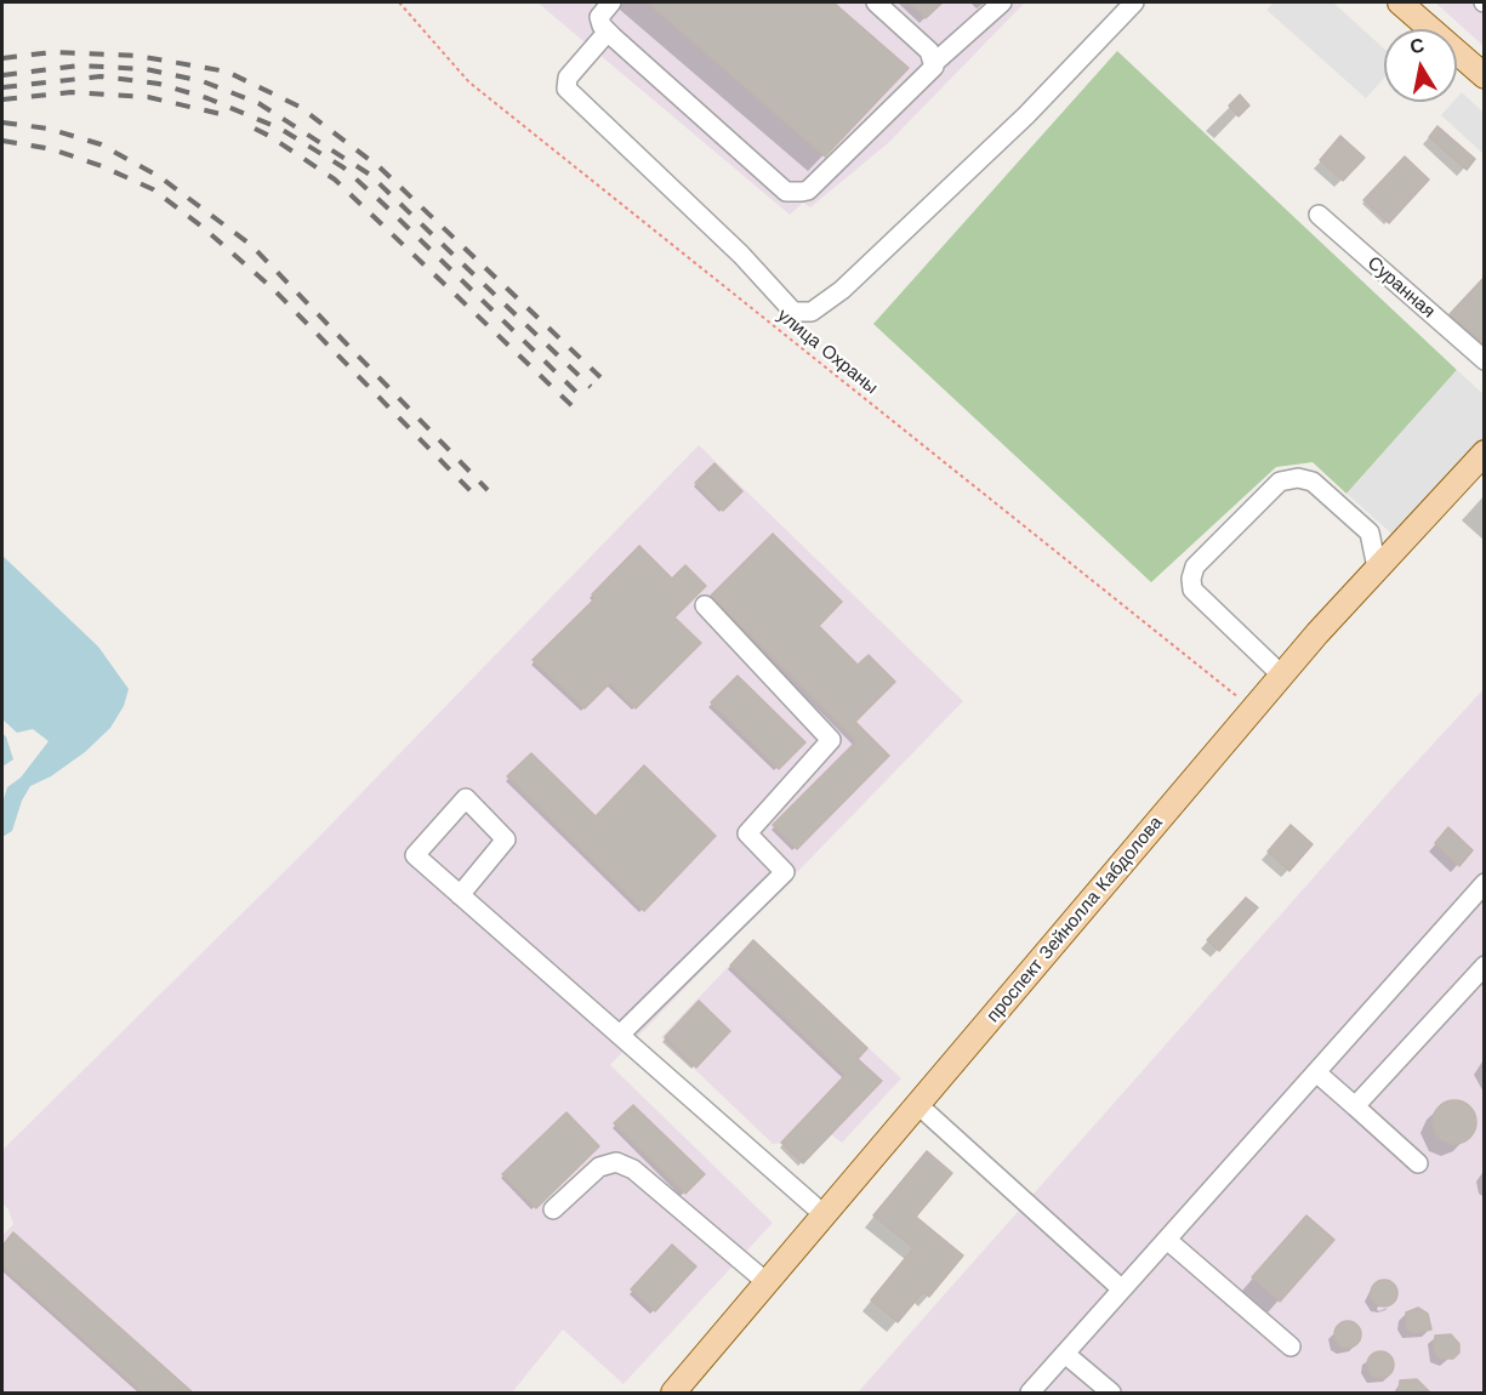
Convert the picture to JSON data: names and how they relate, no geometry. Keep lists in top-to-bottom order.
{
  "streets": {
    "main road": ["проспект Зейнолла Кабдолова"],
    "street": ["Суранная"],
    "path": ["улица Охраны"]
  },
  "crossings": [
    ["улица Охраны", "проспект Зейнолла Кабдолова"]
  ],
  "north": "top"
}
